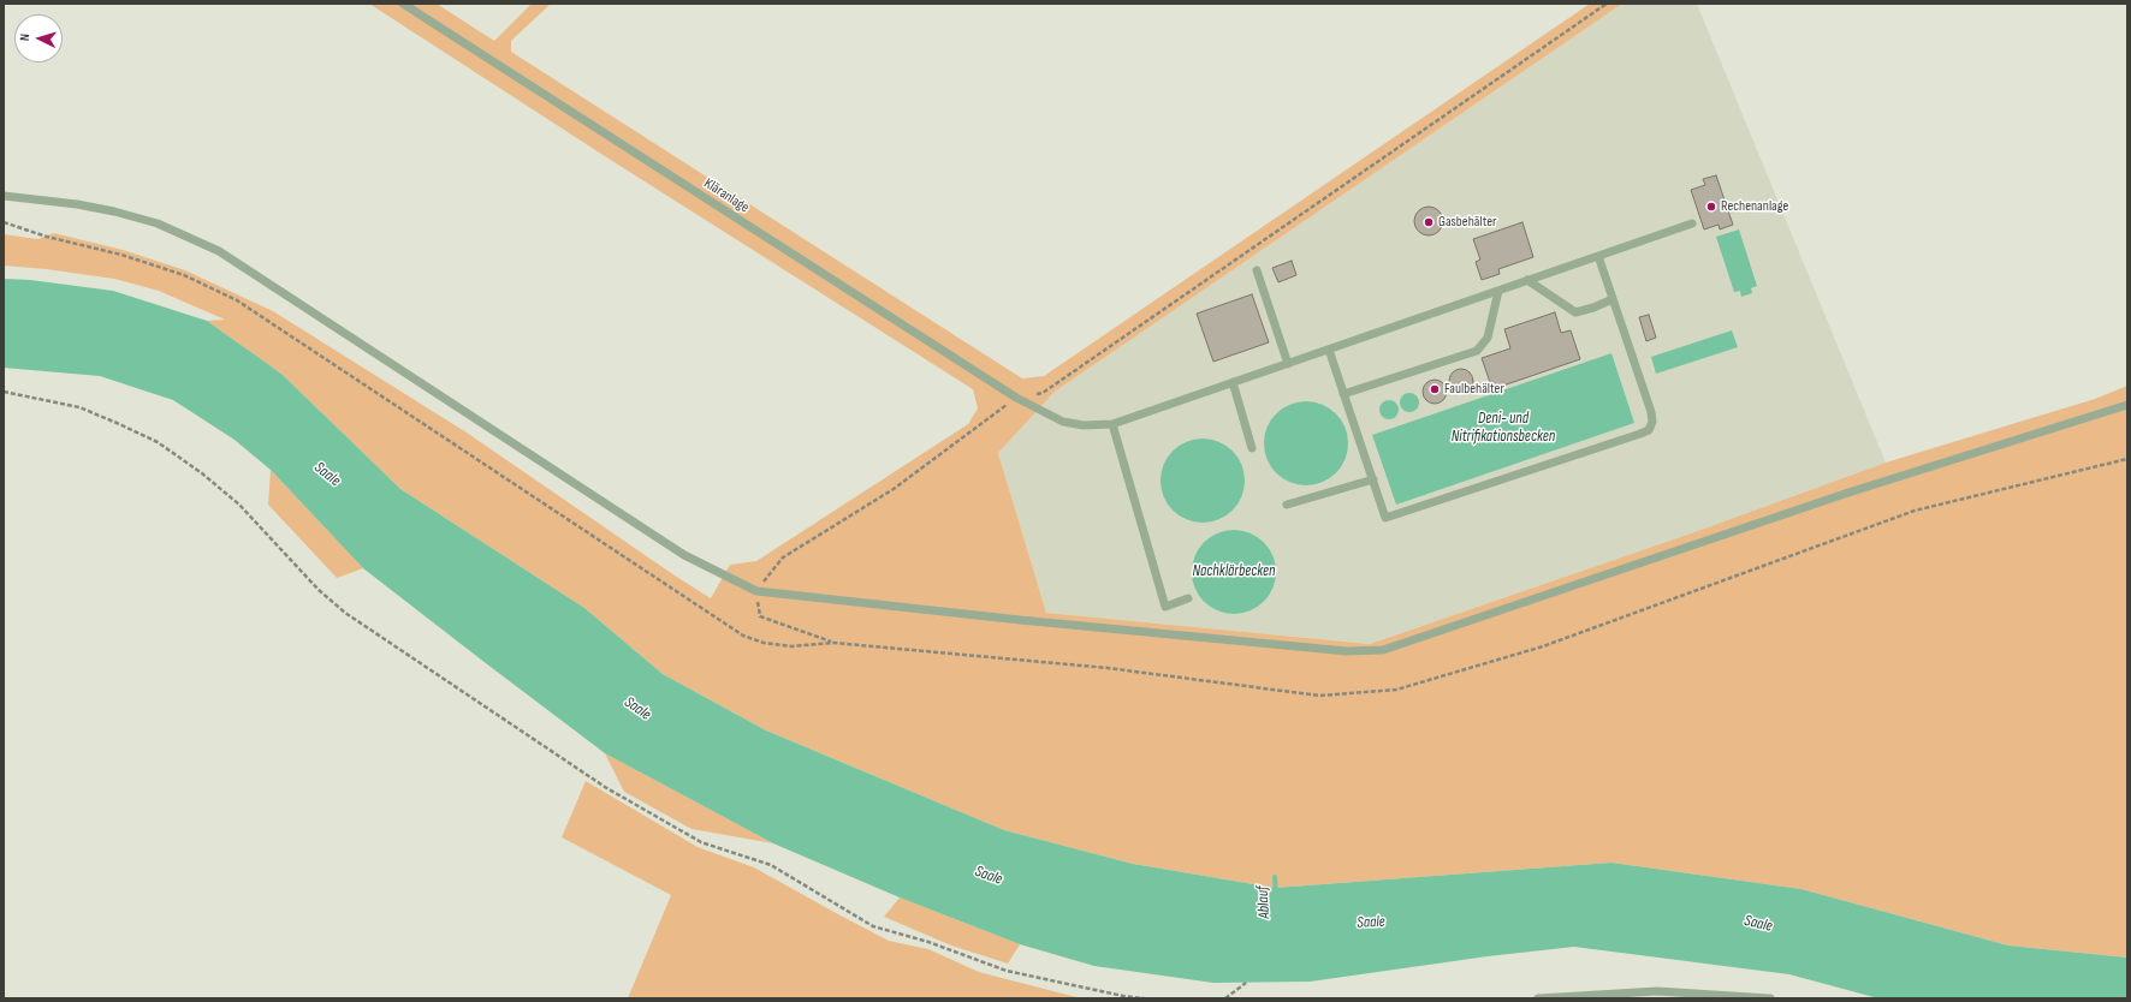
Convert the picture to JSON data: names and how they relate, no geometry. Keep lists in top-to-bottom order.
{
  "streets": {
    "lane": ["Kläranlage"]
  },
  "water": [
    "Deni- und Nitrifikationsbecken",
    "Saale",
    "Nachklärbecken",
    "Ablauf"
  ],
  "places": ["Rechenanlage", "Gasbehälter", "Faulbehälter"],
  "north": "left"
}
